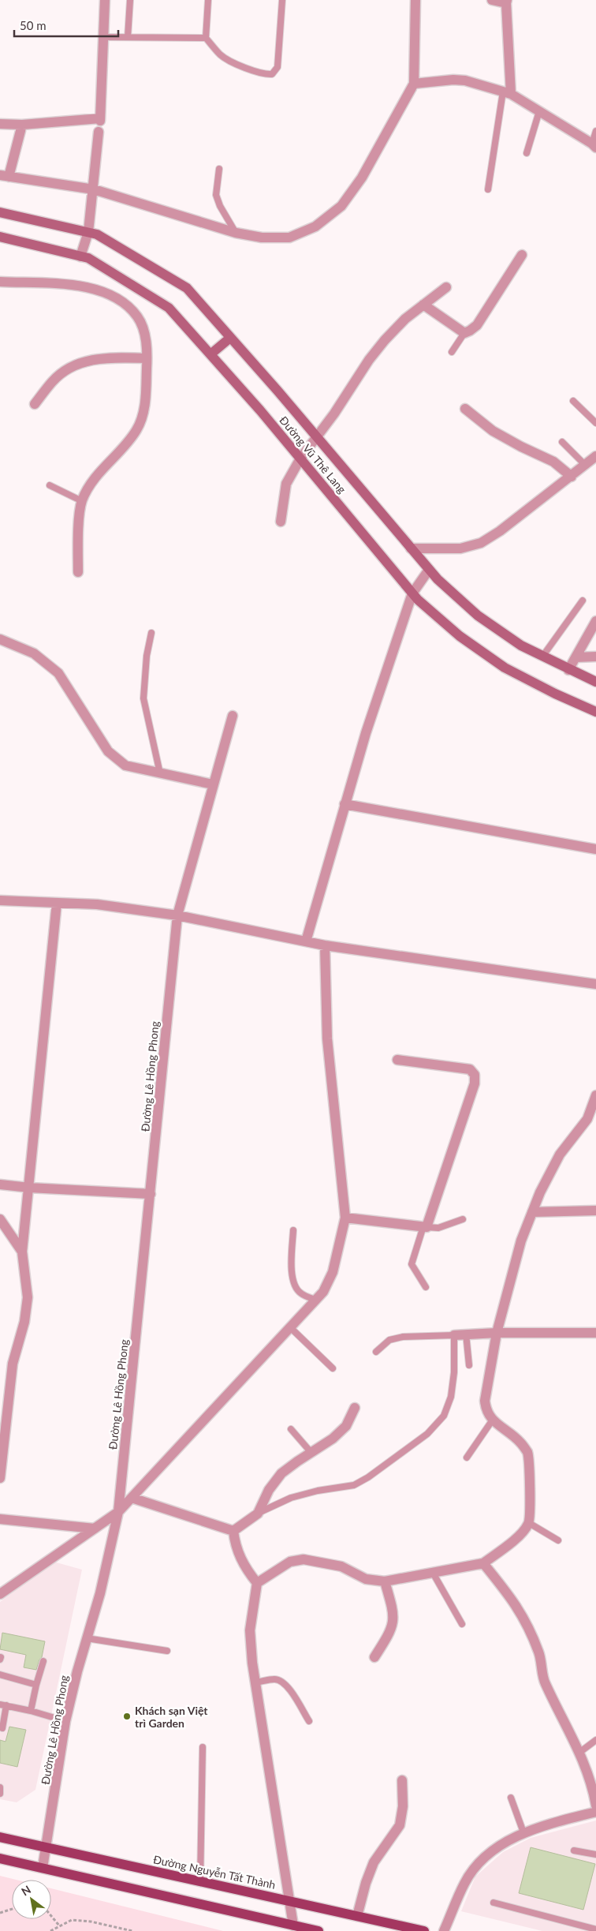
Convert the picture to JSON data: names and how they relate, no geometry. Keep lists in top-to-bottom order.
{
  "streets": {
    "main road": ["Đường Nguyễn Tất Thành"],
    "street": ["Đường Vũ Thê Lang", "Đường Lê Hồng Phong"]
  },
  "crossings": [
    ["Đường Lê Hồng Phong", "Đường Nguyễn Tất Thành"]
  ],
  "places": ["Khách sạn Việt trì Garden"],
  "scale_bar": "50 m",
  "north": "top left"
}
